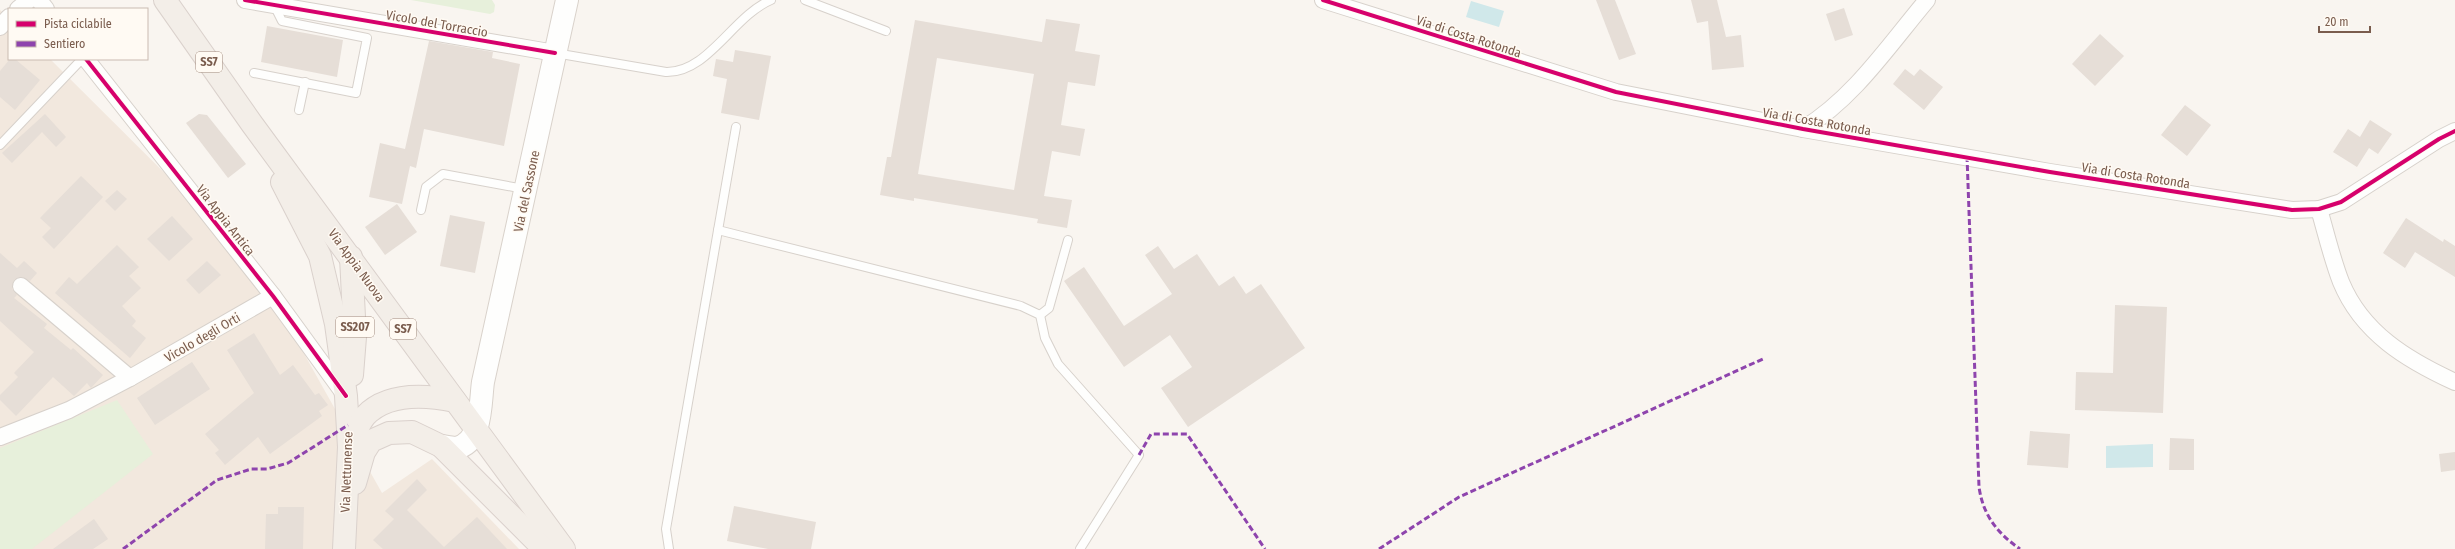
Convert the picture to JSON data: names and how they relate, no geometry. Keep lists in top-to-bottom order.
{
  "streets": {
    "main road": [
      "SS7",
      "Via del Sassone",
      "Via Appia Nuova",
      "SS207",
      "Via Nettunense"
    ],
    "street": [
      "Vicolo del Torraccio",
      "Via di Costa Rotonda",
      "Via Appia Antica",
      "Vicolo degli Orti"
    ]
  },
  "crossings": [
    ["Vicolo del Torraccio", "Via del Sassone"],
    ["Via del Sassone", "Via Appia Nuova"],
    ["Via Appia Antica", "SS207"],
    ["Via Appia Antica", "Vicolo degli Orti"],
    ["Via Appia Antica", "Via Nettunense"],
    ["Via Appia Nuova", "SS207"],
    ["SS207", "Via Nettunense"]
  ],
  "legend": ["Pista ciclabile", "Sentiero"],
  "scale_bar": "20 m"
}
